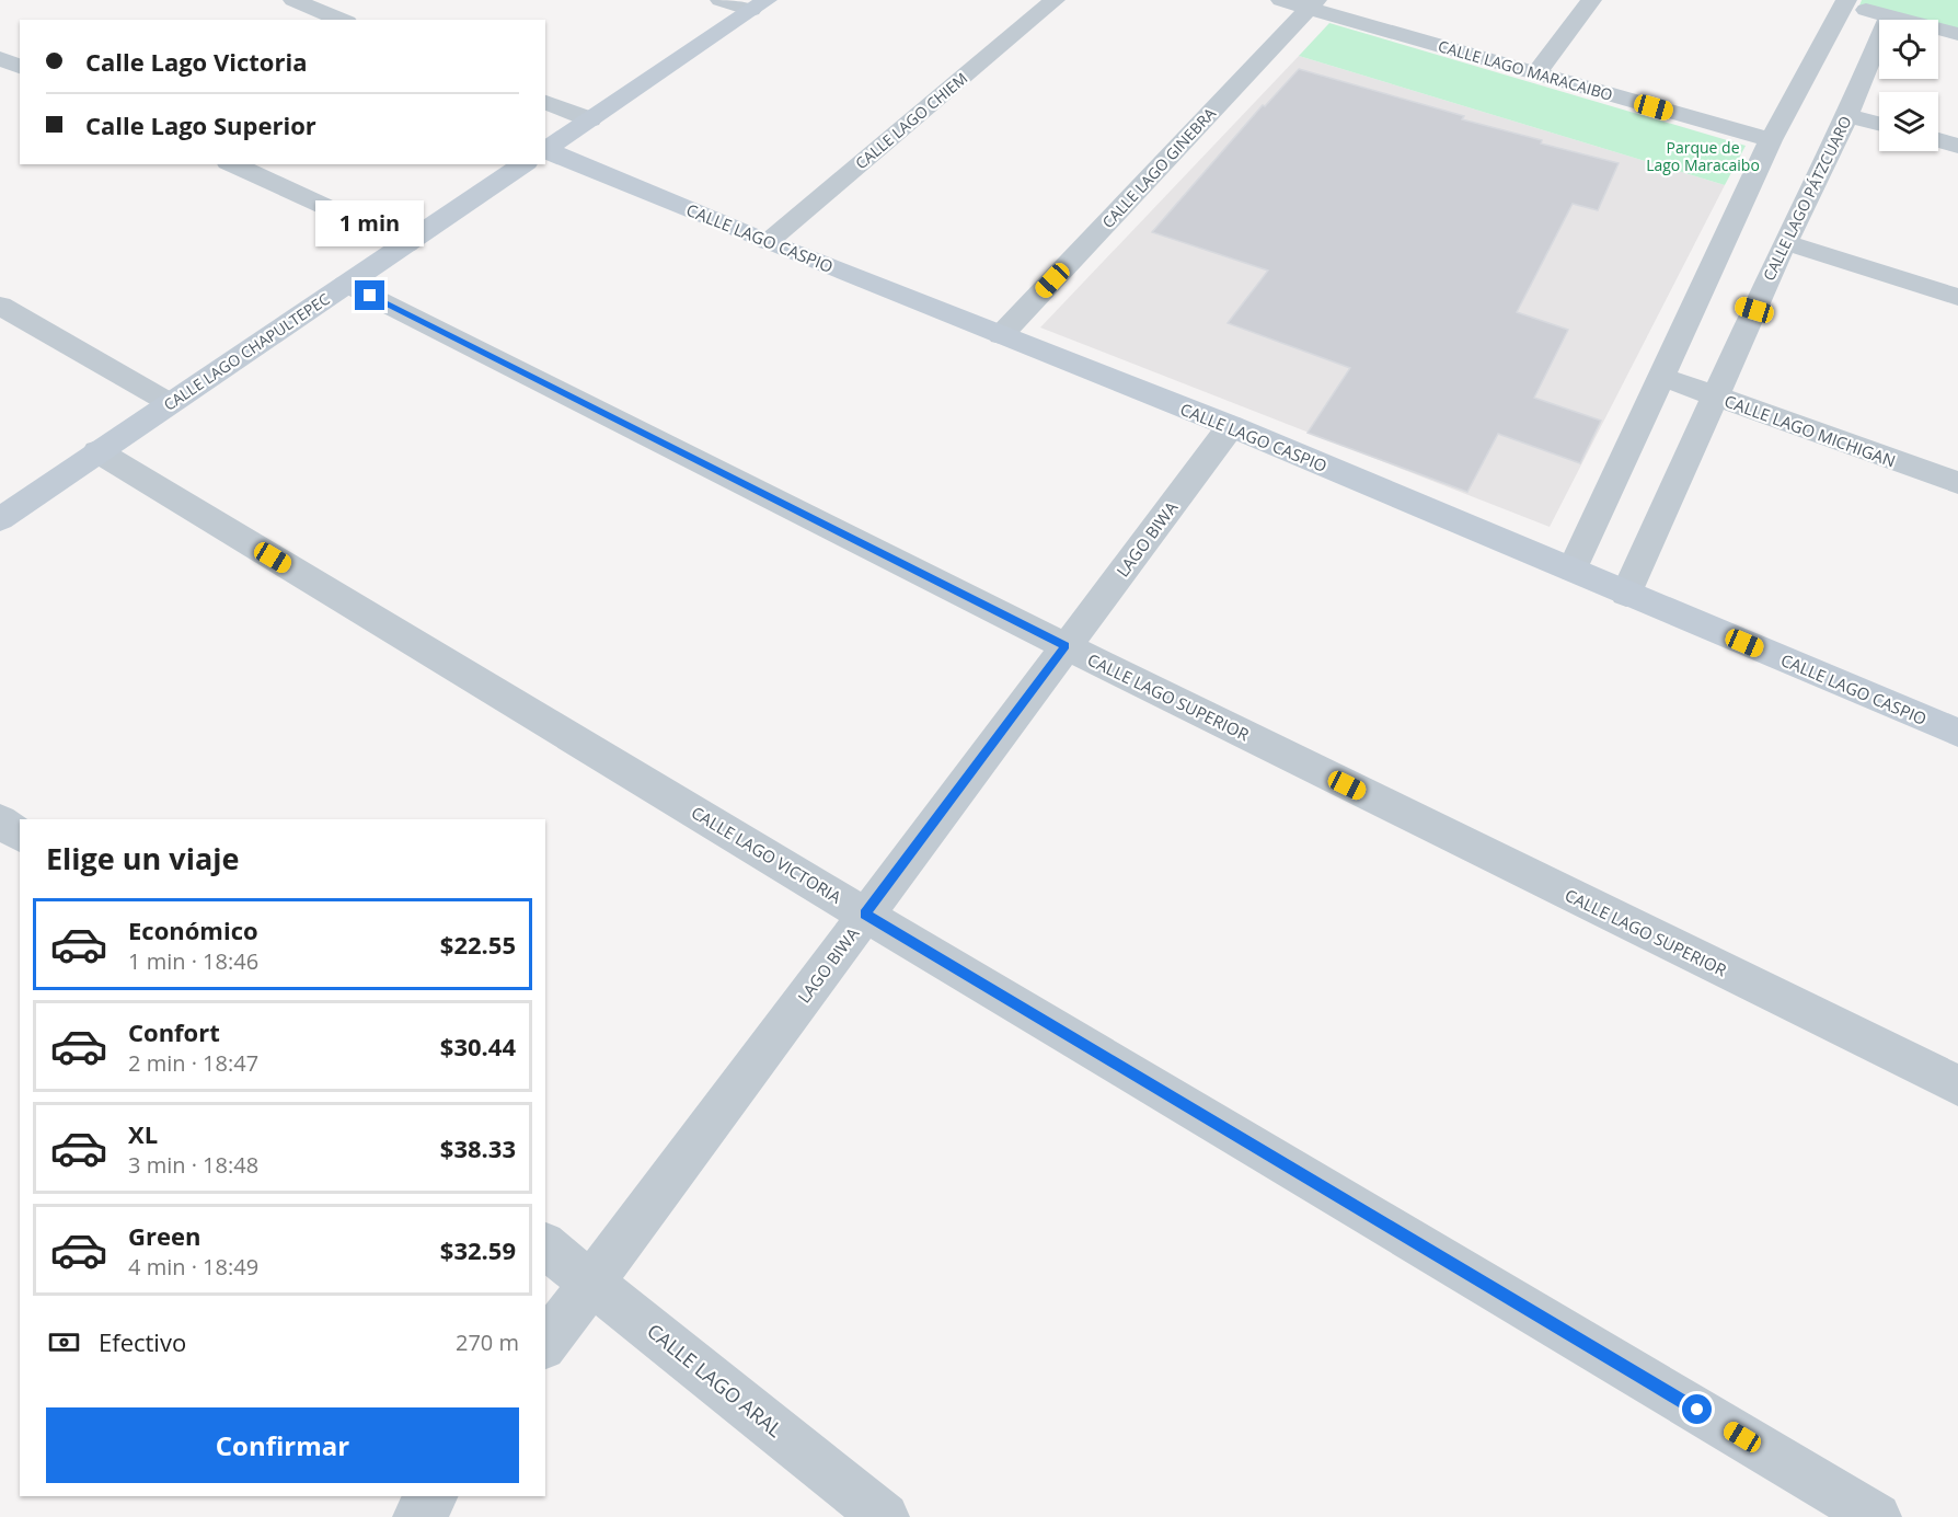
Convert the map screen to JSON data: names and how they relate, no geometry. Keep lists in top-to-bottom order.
{
  "streets": {
    "street": [
      "CALLE LAGO MARACAIBO",
      "CALLE LAGO CHIEM",
      "CALLE LAGO GINEBRA",
      "CALLE LAGO PÁTZCUARO",
      "CALLE LAGO CASPIO",
      "CALLE LAGO CHAPULTEPEC",
      "CALLE LAGO MICHIGAN",
      "LAGO BIWA",
      "CALLE LAGO SUPERIOR",
      "CALLE LAGO VICTORIA",
      "CALLE LAGO ARAL"
    ]
  },
  "crossings": [
    ["CALLE LAGO MARACAIBO", "CALLE LAGO GINEBRA"],
    ["CALLE LAGO MARACAIBO", "CALLE LAGO PÁTZCUARO"],
    ["CALLE LAGO CHIEM", "CALLE LAGO CASPIO"],
    ["CALLE LAGO GINEBRA", "CALLE LAGO CASPIO"],
    ["CALLE LAGO PÁTZCUARO", "CALLE LAGO CASPIO"],
    ["CALLE LAGO PÁTZCUARO", "CALLE LAGO MICHIGAN"],
    ["CALLE LAGO CASPIO", "LAGO BIWA"],
    ["CALLE LAGO CHAPULTEPEC", "CALLE LAGO SUPERIOR"],
    ["CALLE LAGO CHAPULTEPEC", "CALLE LAGO VICTORIA"],
    ["LAGO BIWA", "CALLE LAGO SUPERIOR"],
    ["LAGO BIWA", "CALLE LAGO VICTORIA"],
    ["LAGO BIWA", "CALLE LAGO ARAL"]
  ],
  "parks": ["Parque de Lago Maracaibo"],
  "page": {
    "banner": ["Calle Lago Victoria", "Calle Lago Superior"],
    "bubble": "1 min",
    "heading": "Elige un viaje",
    "list": [
      {
        "name": "Económico",
        "note": "1 min · 18:46",
        "value": "$22.55"
      },
      {
        "name": "Confort",
        "note": "2 min · 18:47",
        "value": "$30.44"
      },
      {
        "name": "XL",
        "note": "3 min · 18:48",
        "value": "$38.33"
      },
      {
        "name": "Green",
        "note": "4 min · 18:49",
        "value": "$32.59"
      }
    ],
    "pay": ["Efectivo", "270 m"],
    "buttons": "Confirmar"
  }
}
